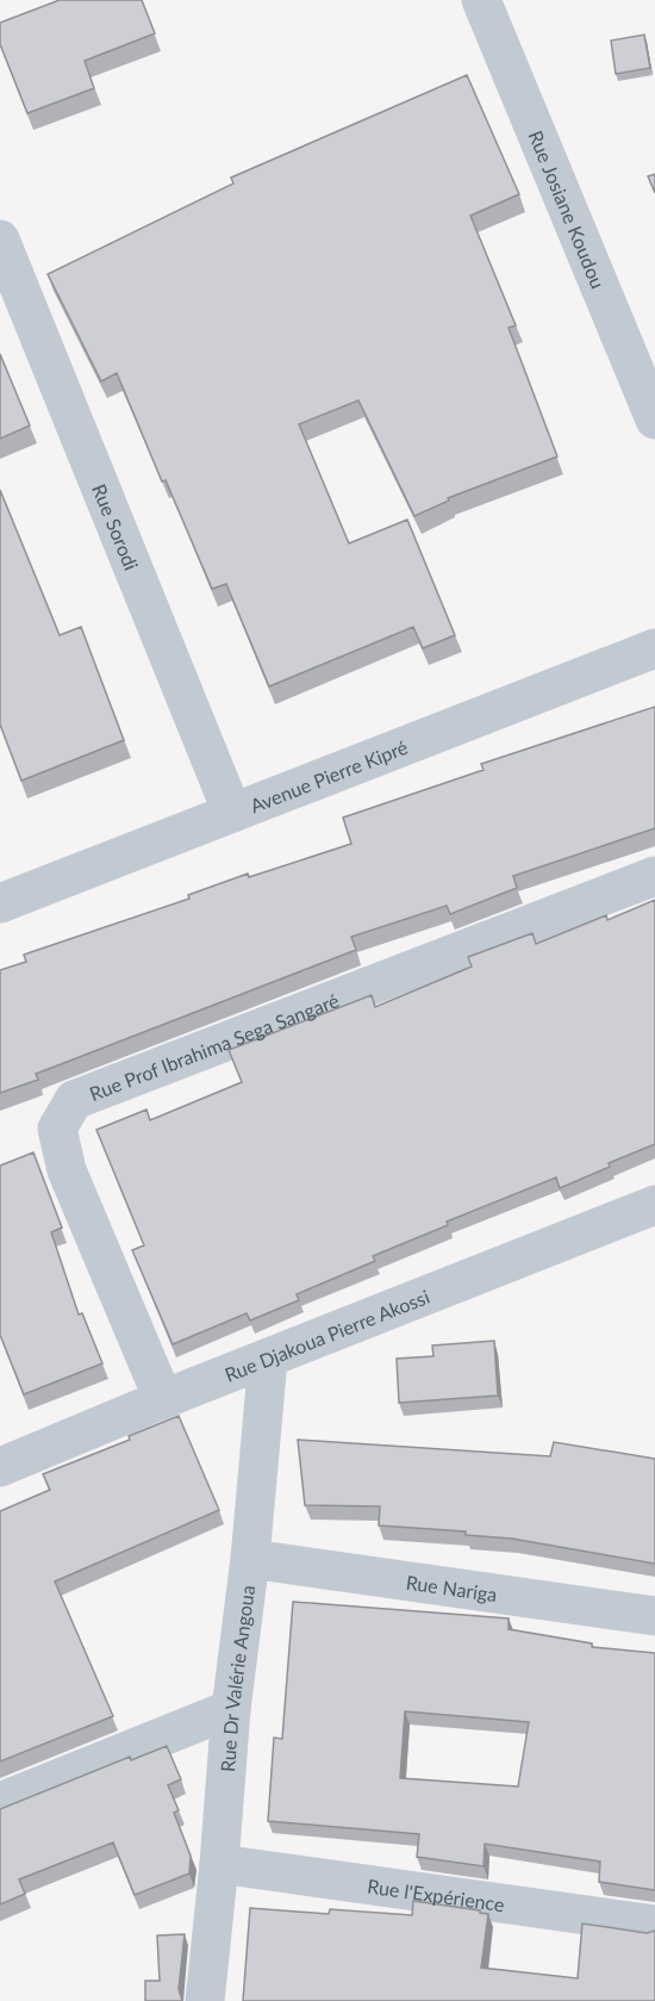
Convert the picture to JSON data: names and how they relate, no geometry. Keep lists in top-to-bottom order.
{
  "streets": {
    "street": [
      "Rue Josiane Koudou",
      "Rue Sorodi",
      "Avenue Pierre Kipré",
      "Rue Prof Ibrahima Sega Sangaré",
      "Rue Djakoua Pierre Akossi",
      "Rue Nariga",
      "Rue Dr Valérie Angoua",
      "Rue l'Expérience"
    ]
  },
  "crossings": [
    ["Rue Sorodi", "Avenue Pierre Kipré"],
    ["Rue Prof Ibrahima Sega Sangaré", "Rue Djakoua Pierre Akossi"],
    ["Rue Djakoua Pierre Akossi", "Rue Dr Valérie Angoua"],
    ["Rue Nariga", "Rue Dr Valérie Angoua"],
    ["Rue Dr Valérie Angoua", "Rue l'Expérience"]
  ]
}
